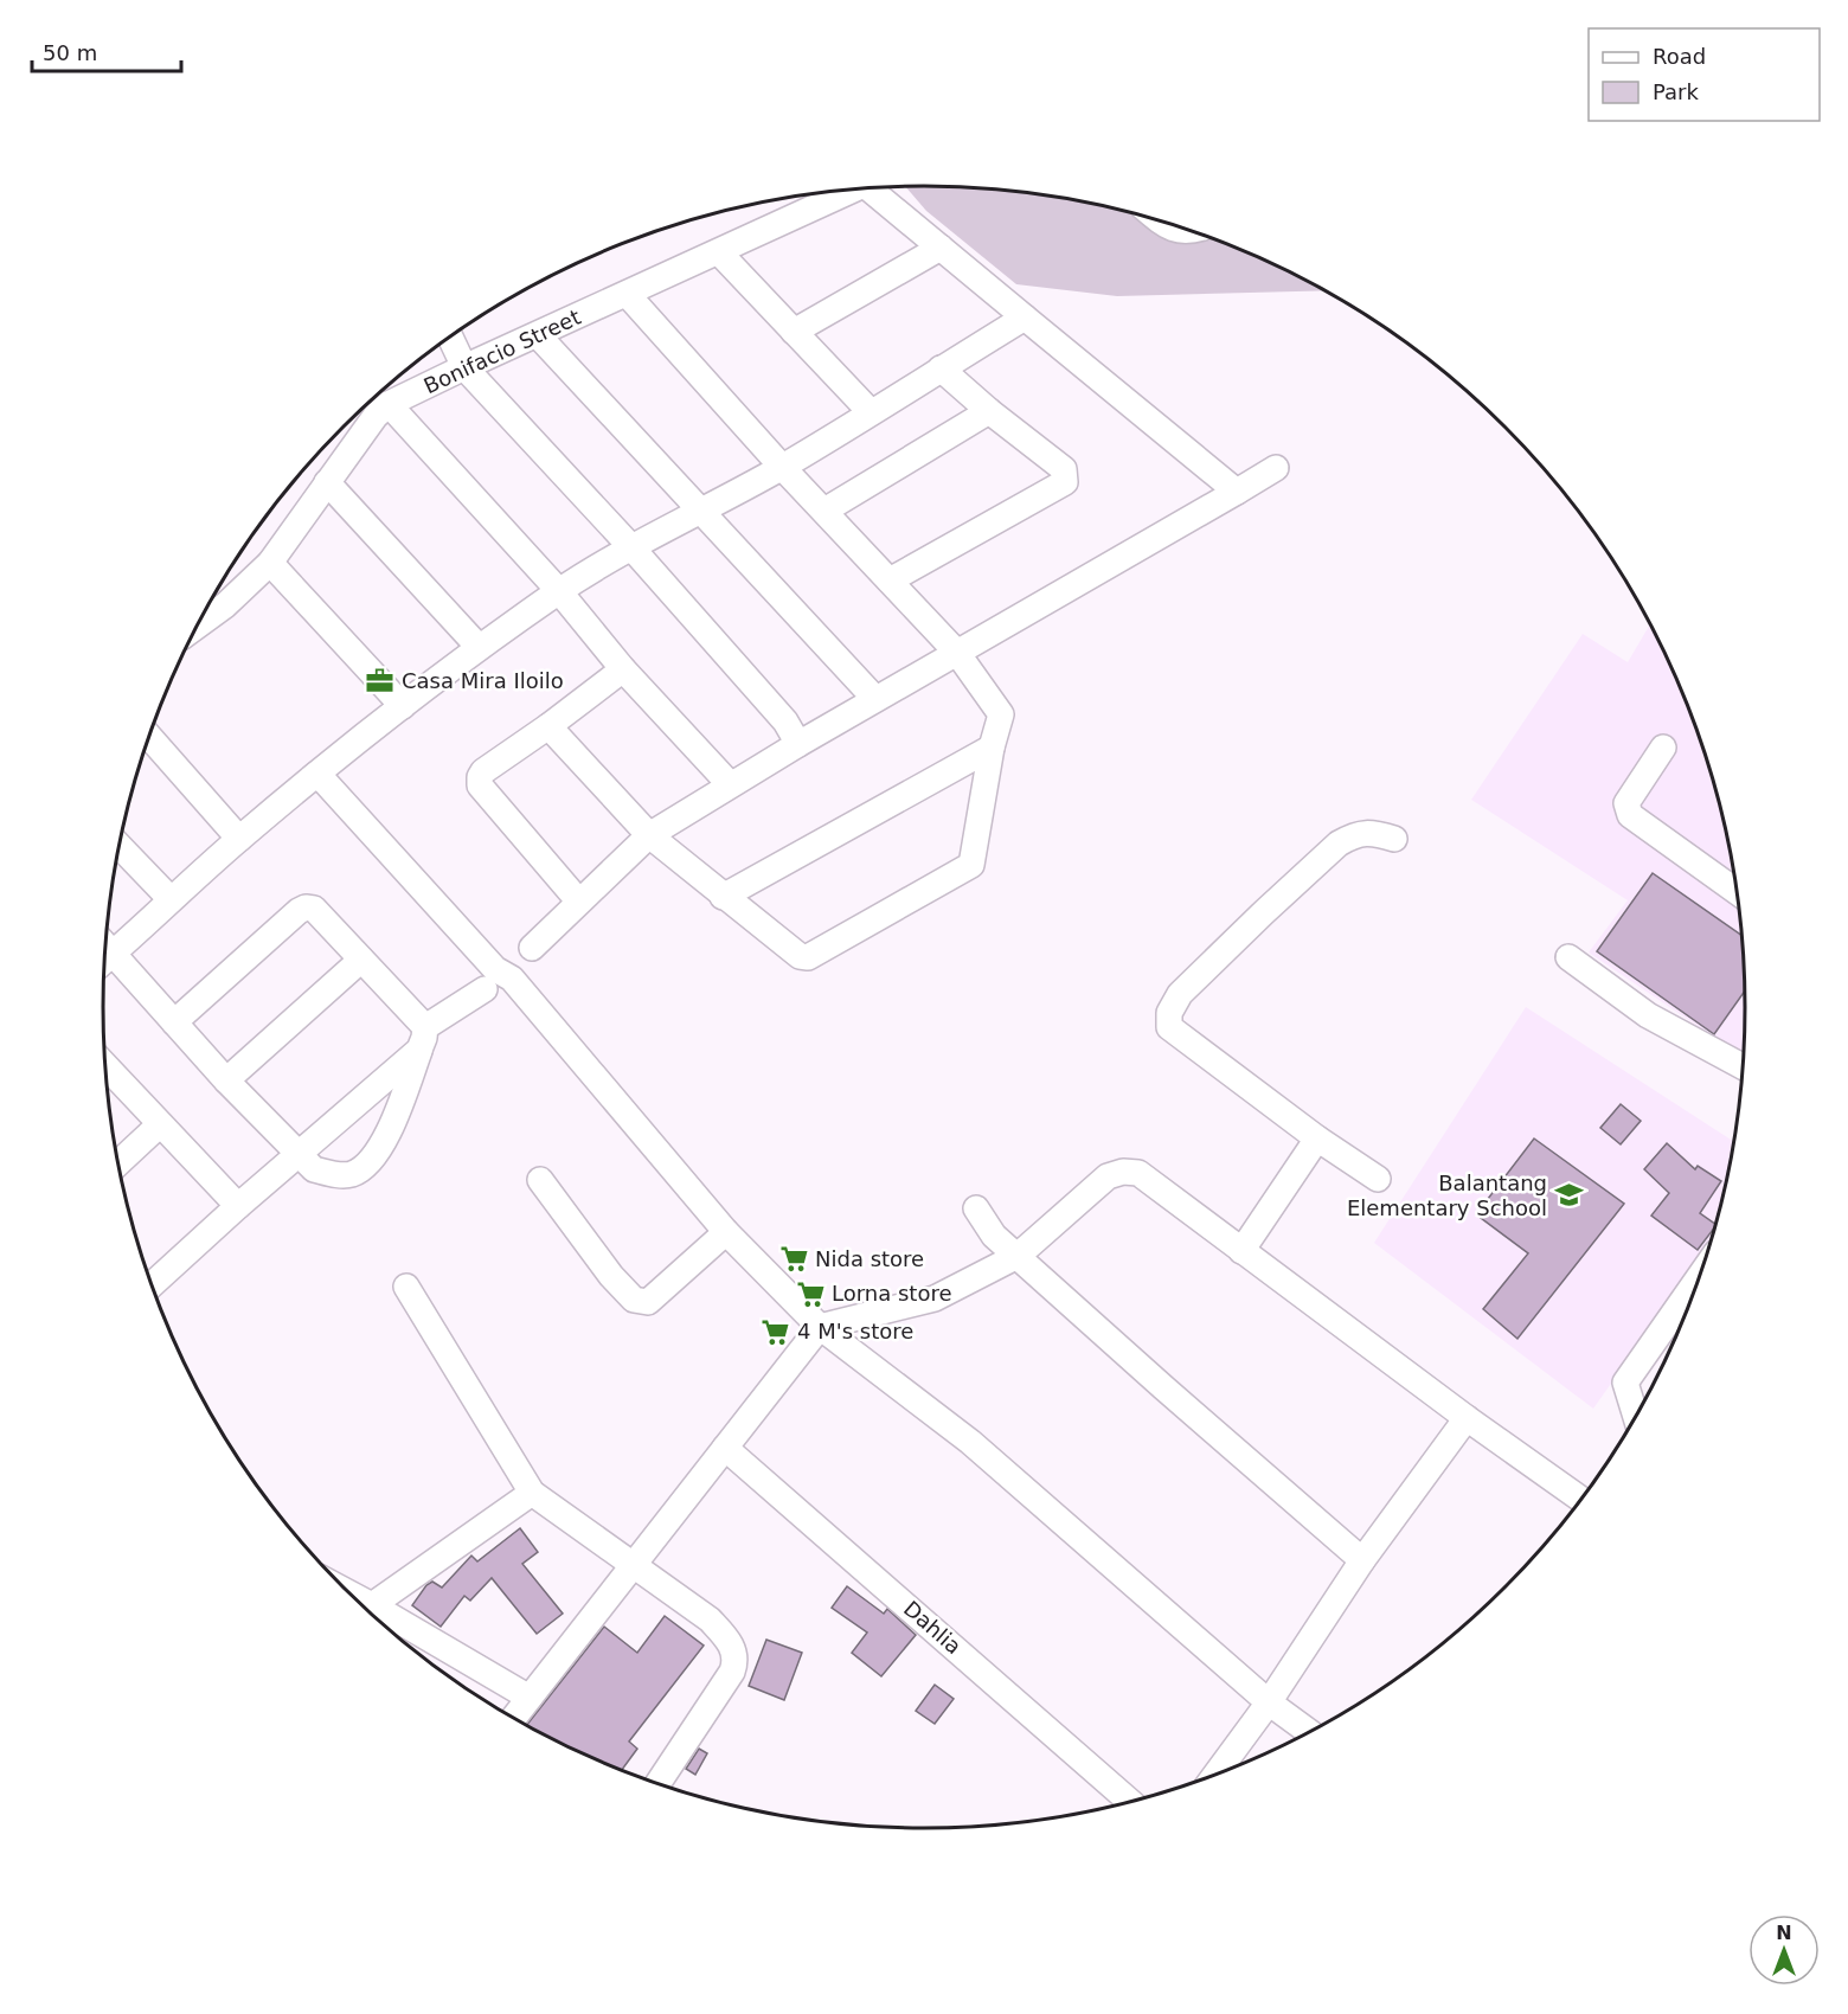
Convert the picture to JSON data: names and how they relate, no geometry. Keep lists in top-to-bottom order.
{
  "streets": {
    "street": ["Bonifacio Street", "Dahlia"]
  },
  "places": {
    "office": ["Casa Mira Iloilo"],
    "school or university": ["Balantang Elementary School"],
    "supermarket": ["Nida store", "Lorna store", "4 M's store"]
  },
  "legend": ["Road", "Park"],
  "scale_bar": "50 m",
  "north": "top"
}
